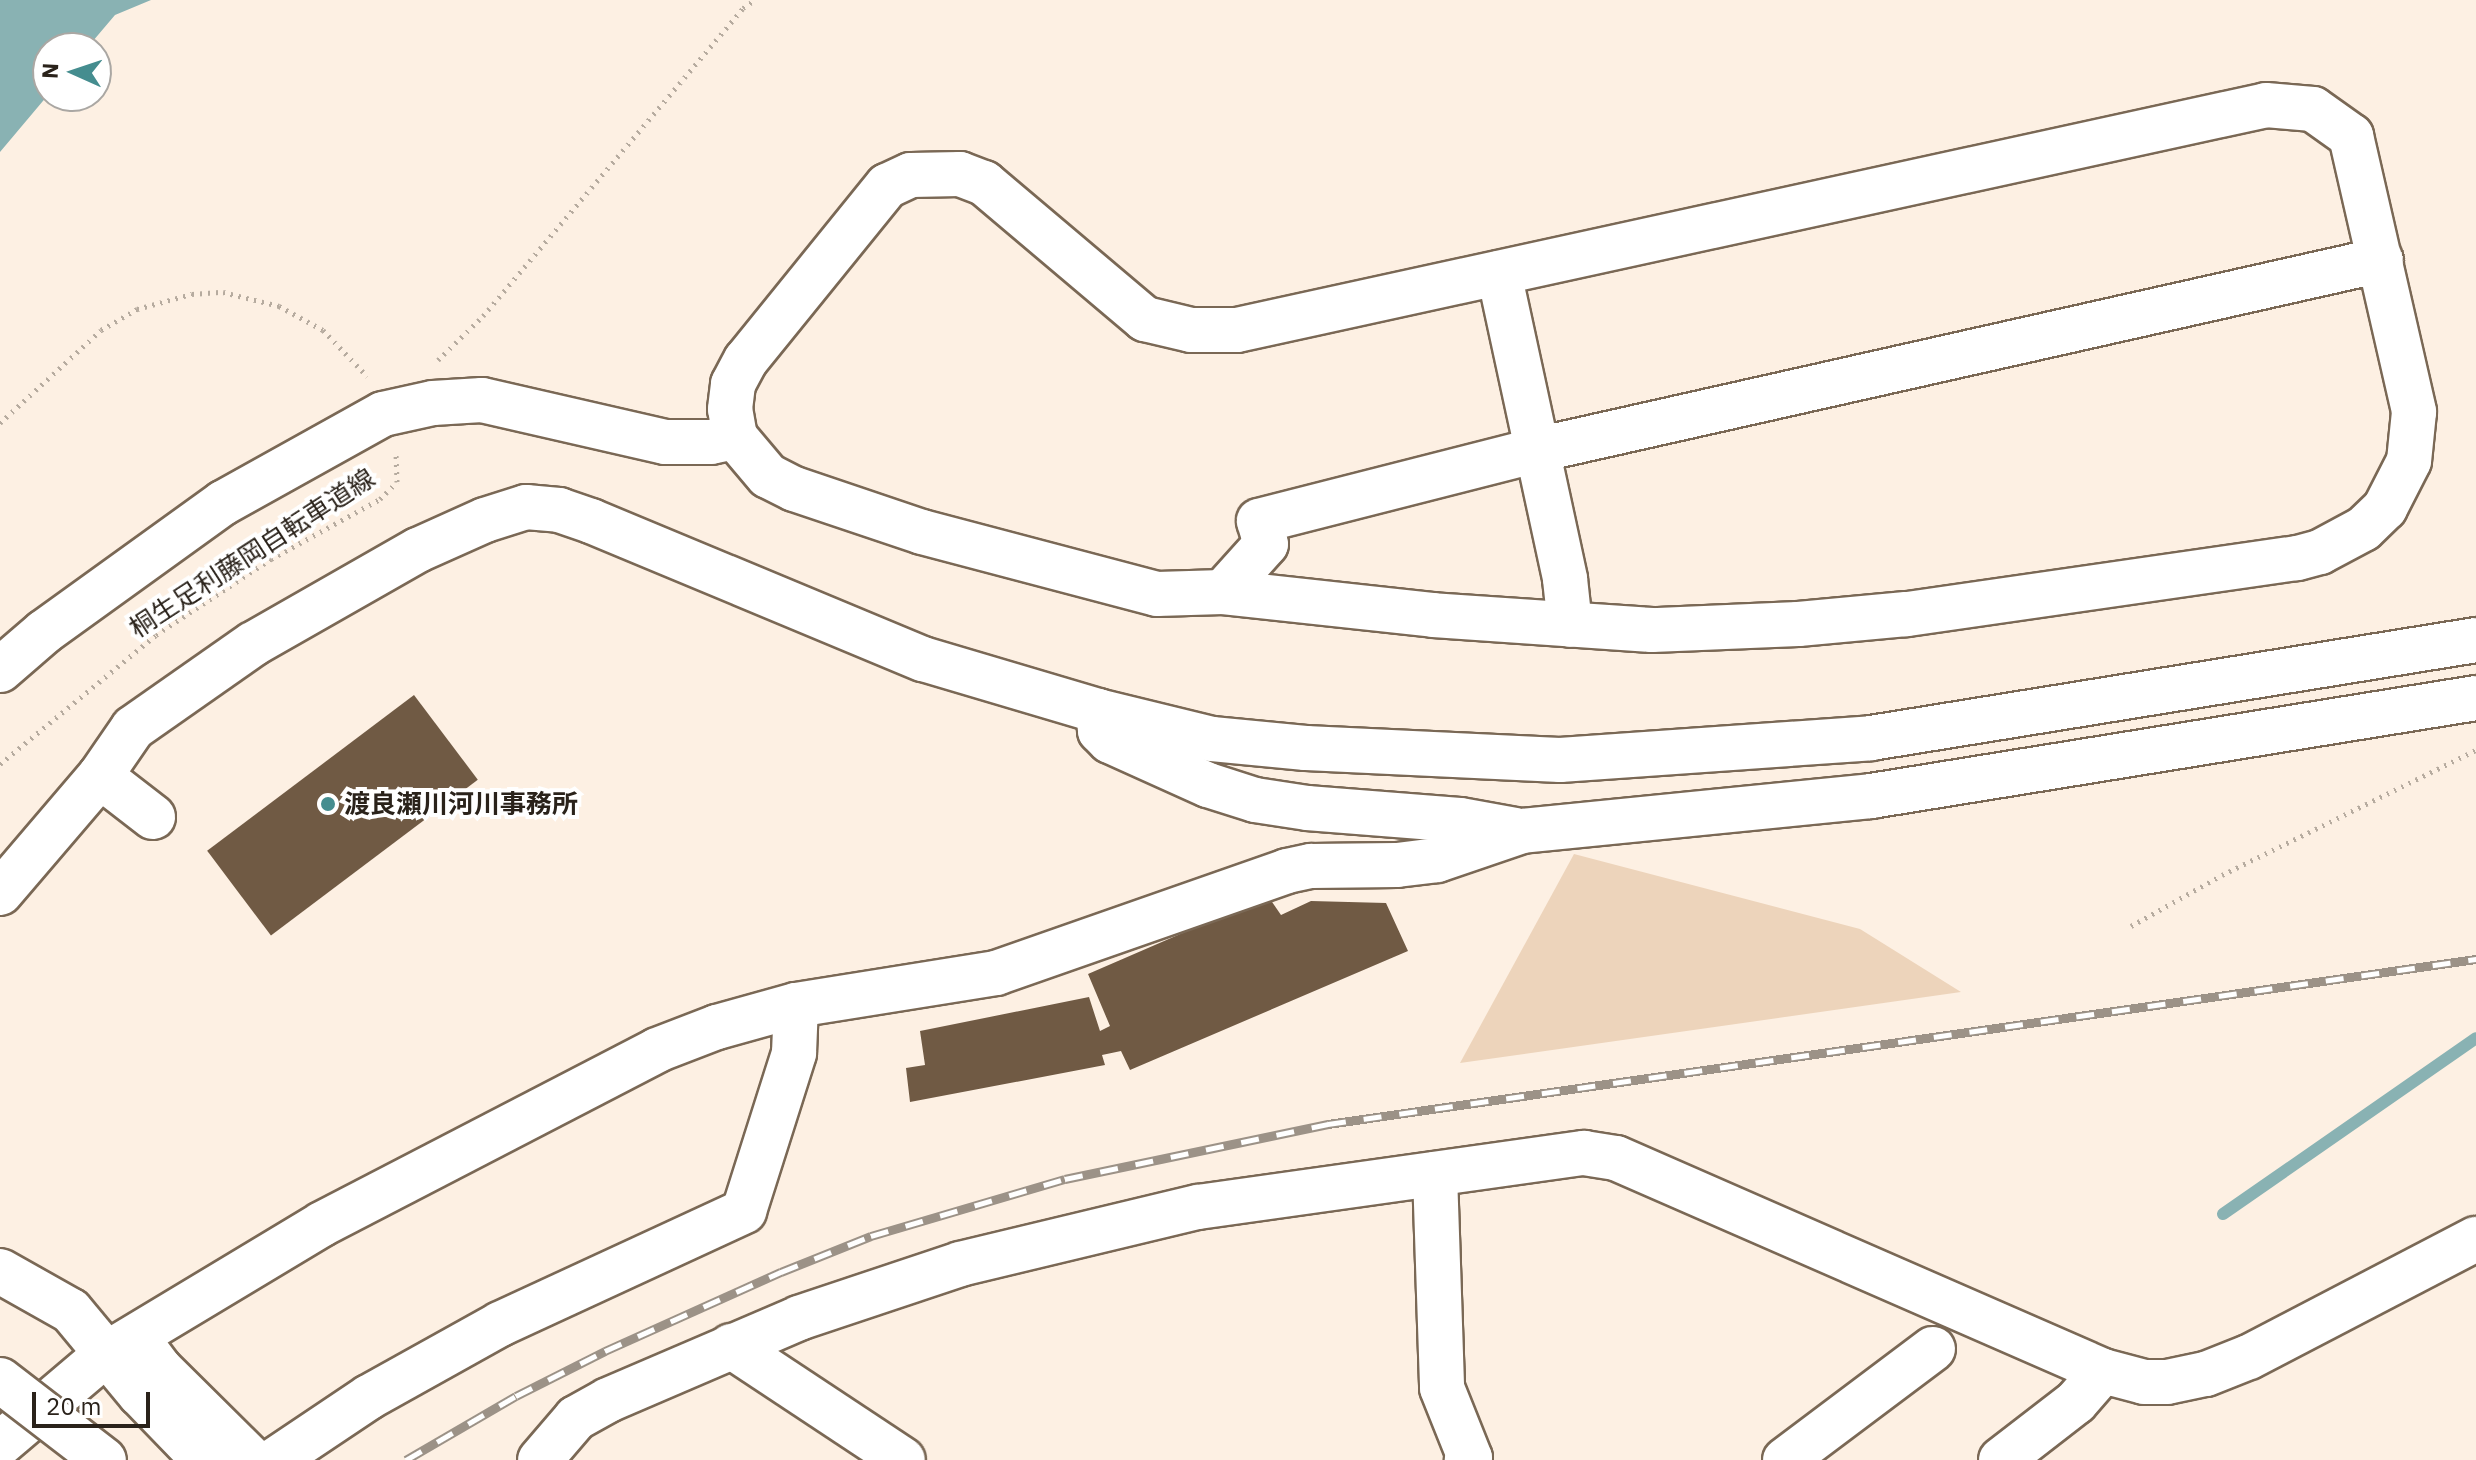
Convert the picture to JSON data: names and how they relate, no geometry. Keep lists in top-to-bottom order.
{
  "streets": {
    "path": ["桐生足利藤岡自転車道線"]
  },
  "places": ["渡良瀬川河川事務所"],
  "scale_bar": "20 m",
  "north": "left"
}
